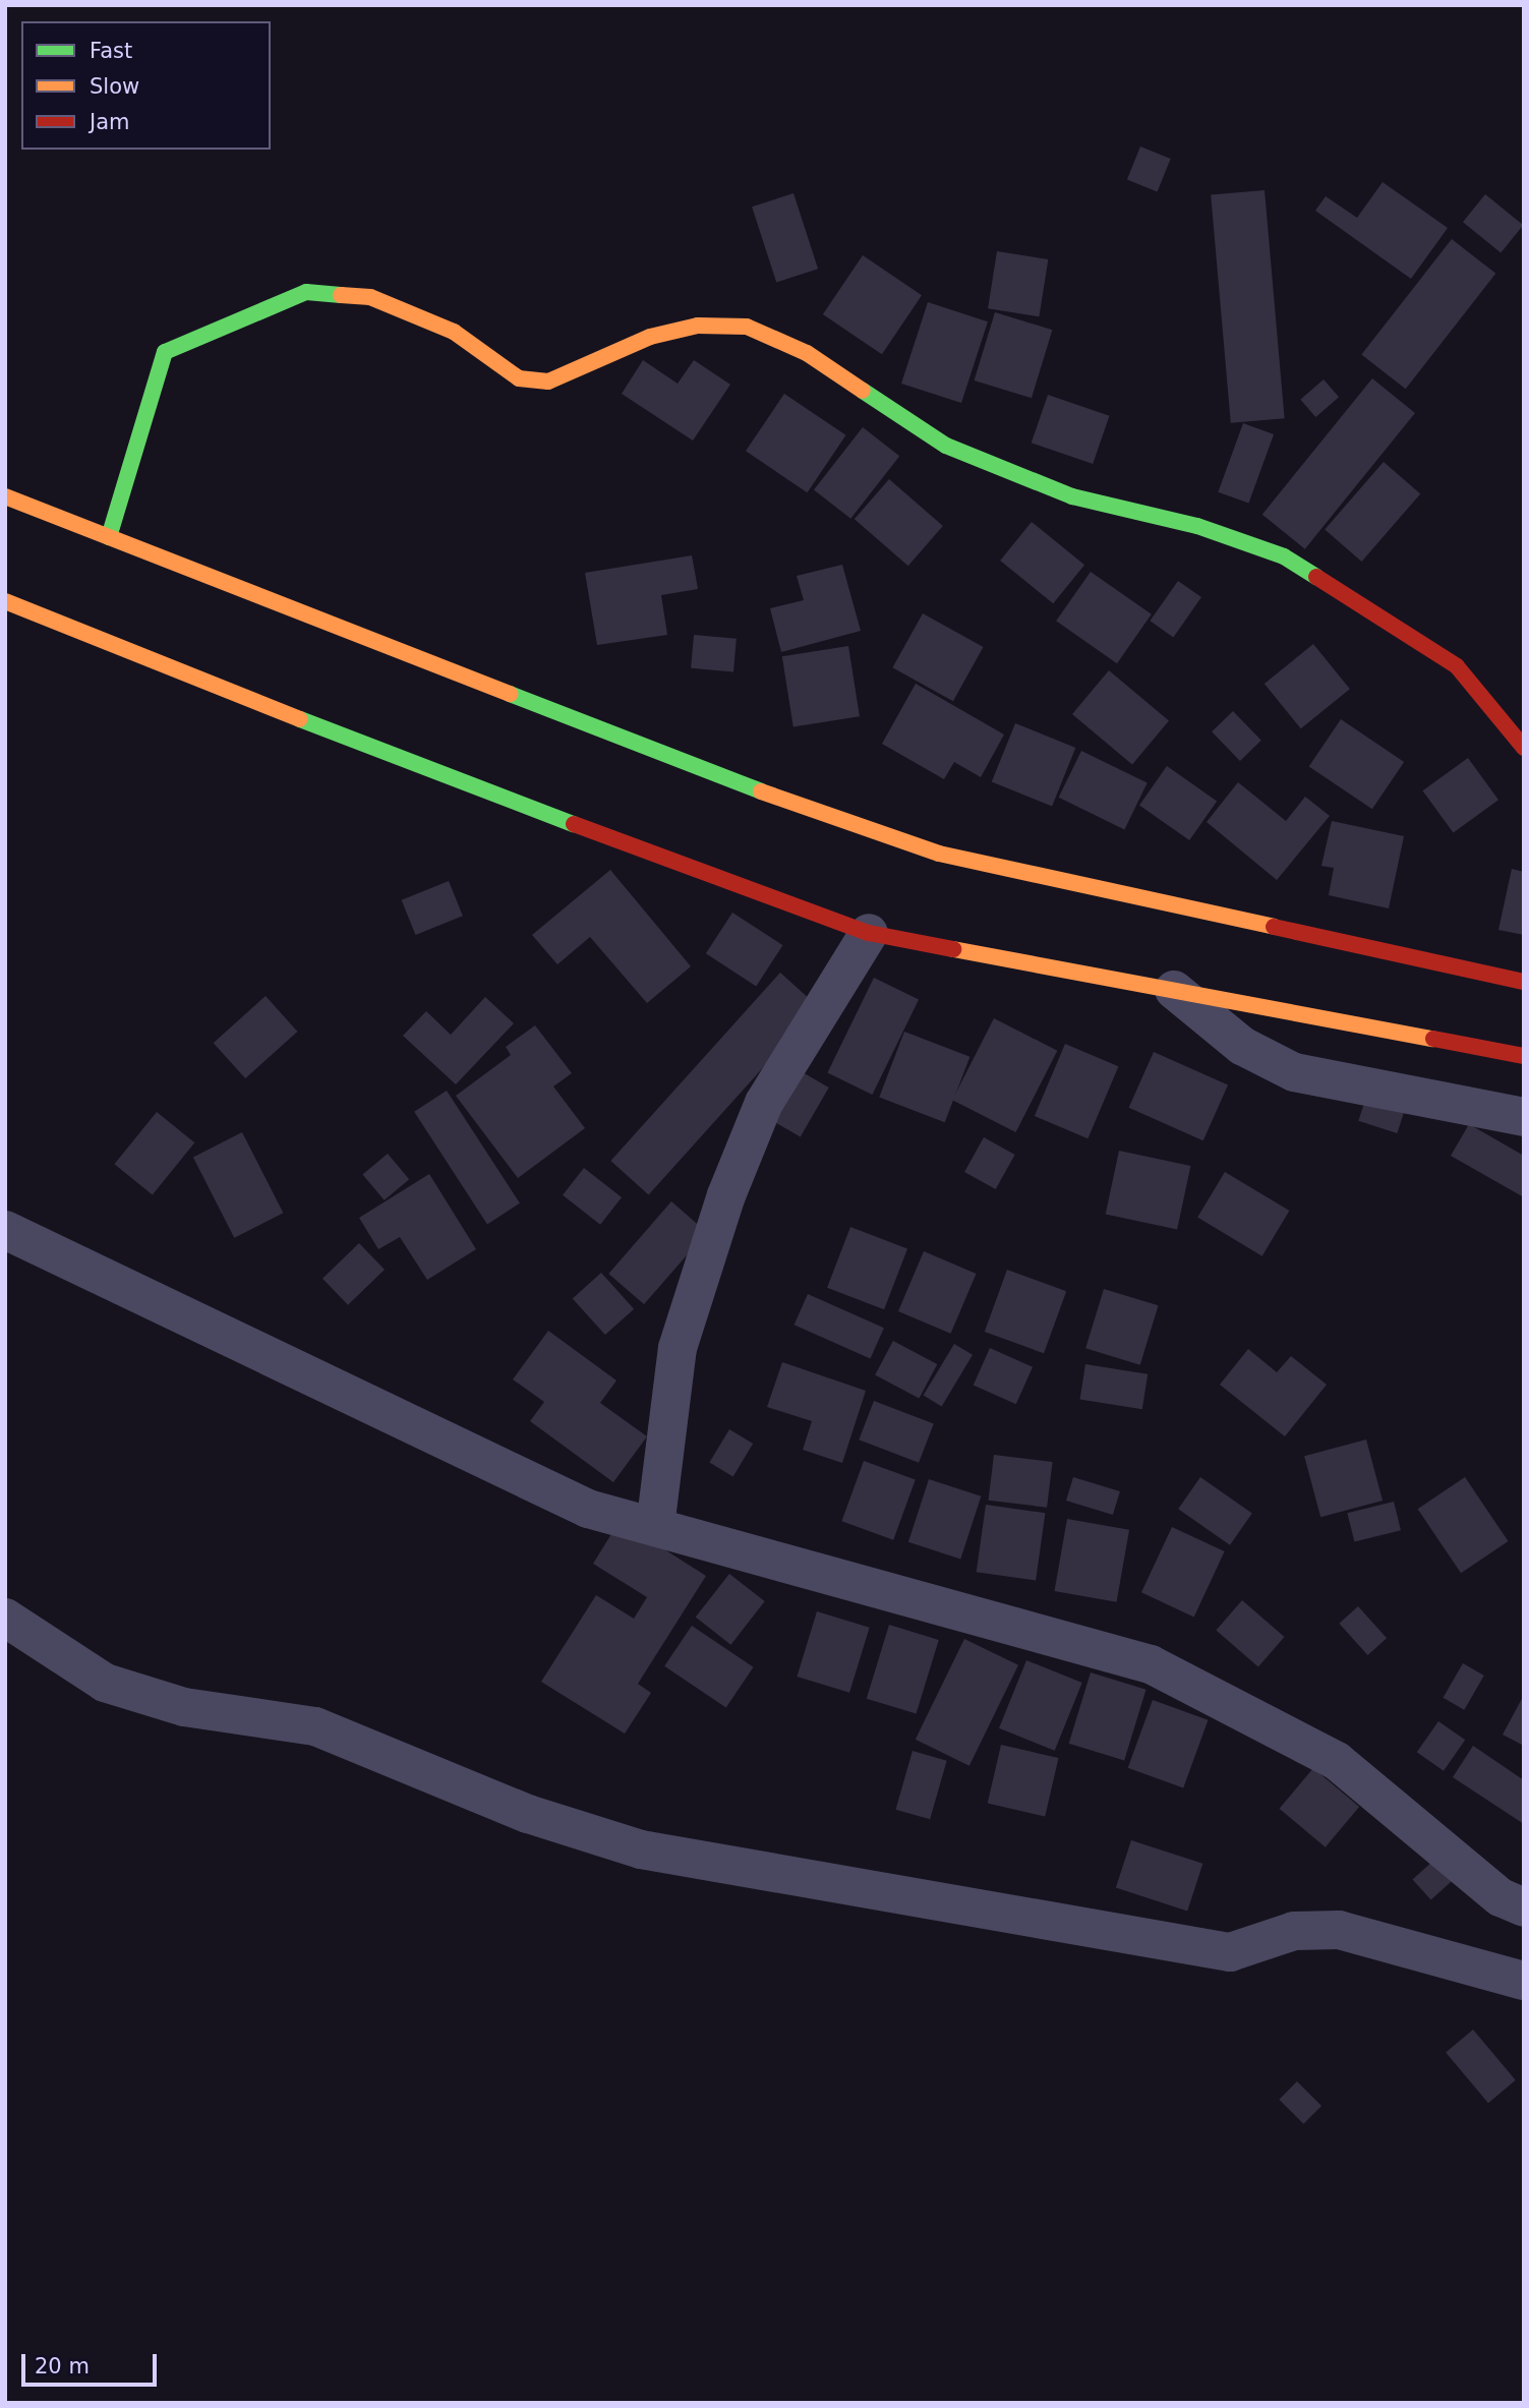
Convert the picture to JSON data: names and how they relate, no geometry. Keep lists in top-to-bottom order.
{
  "legend": ["Fast", "Slow", "Jam"],
  "scale_bar": "20 m"
}
